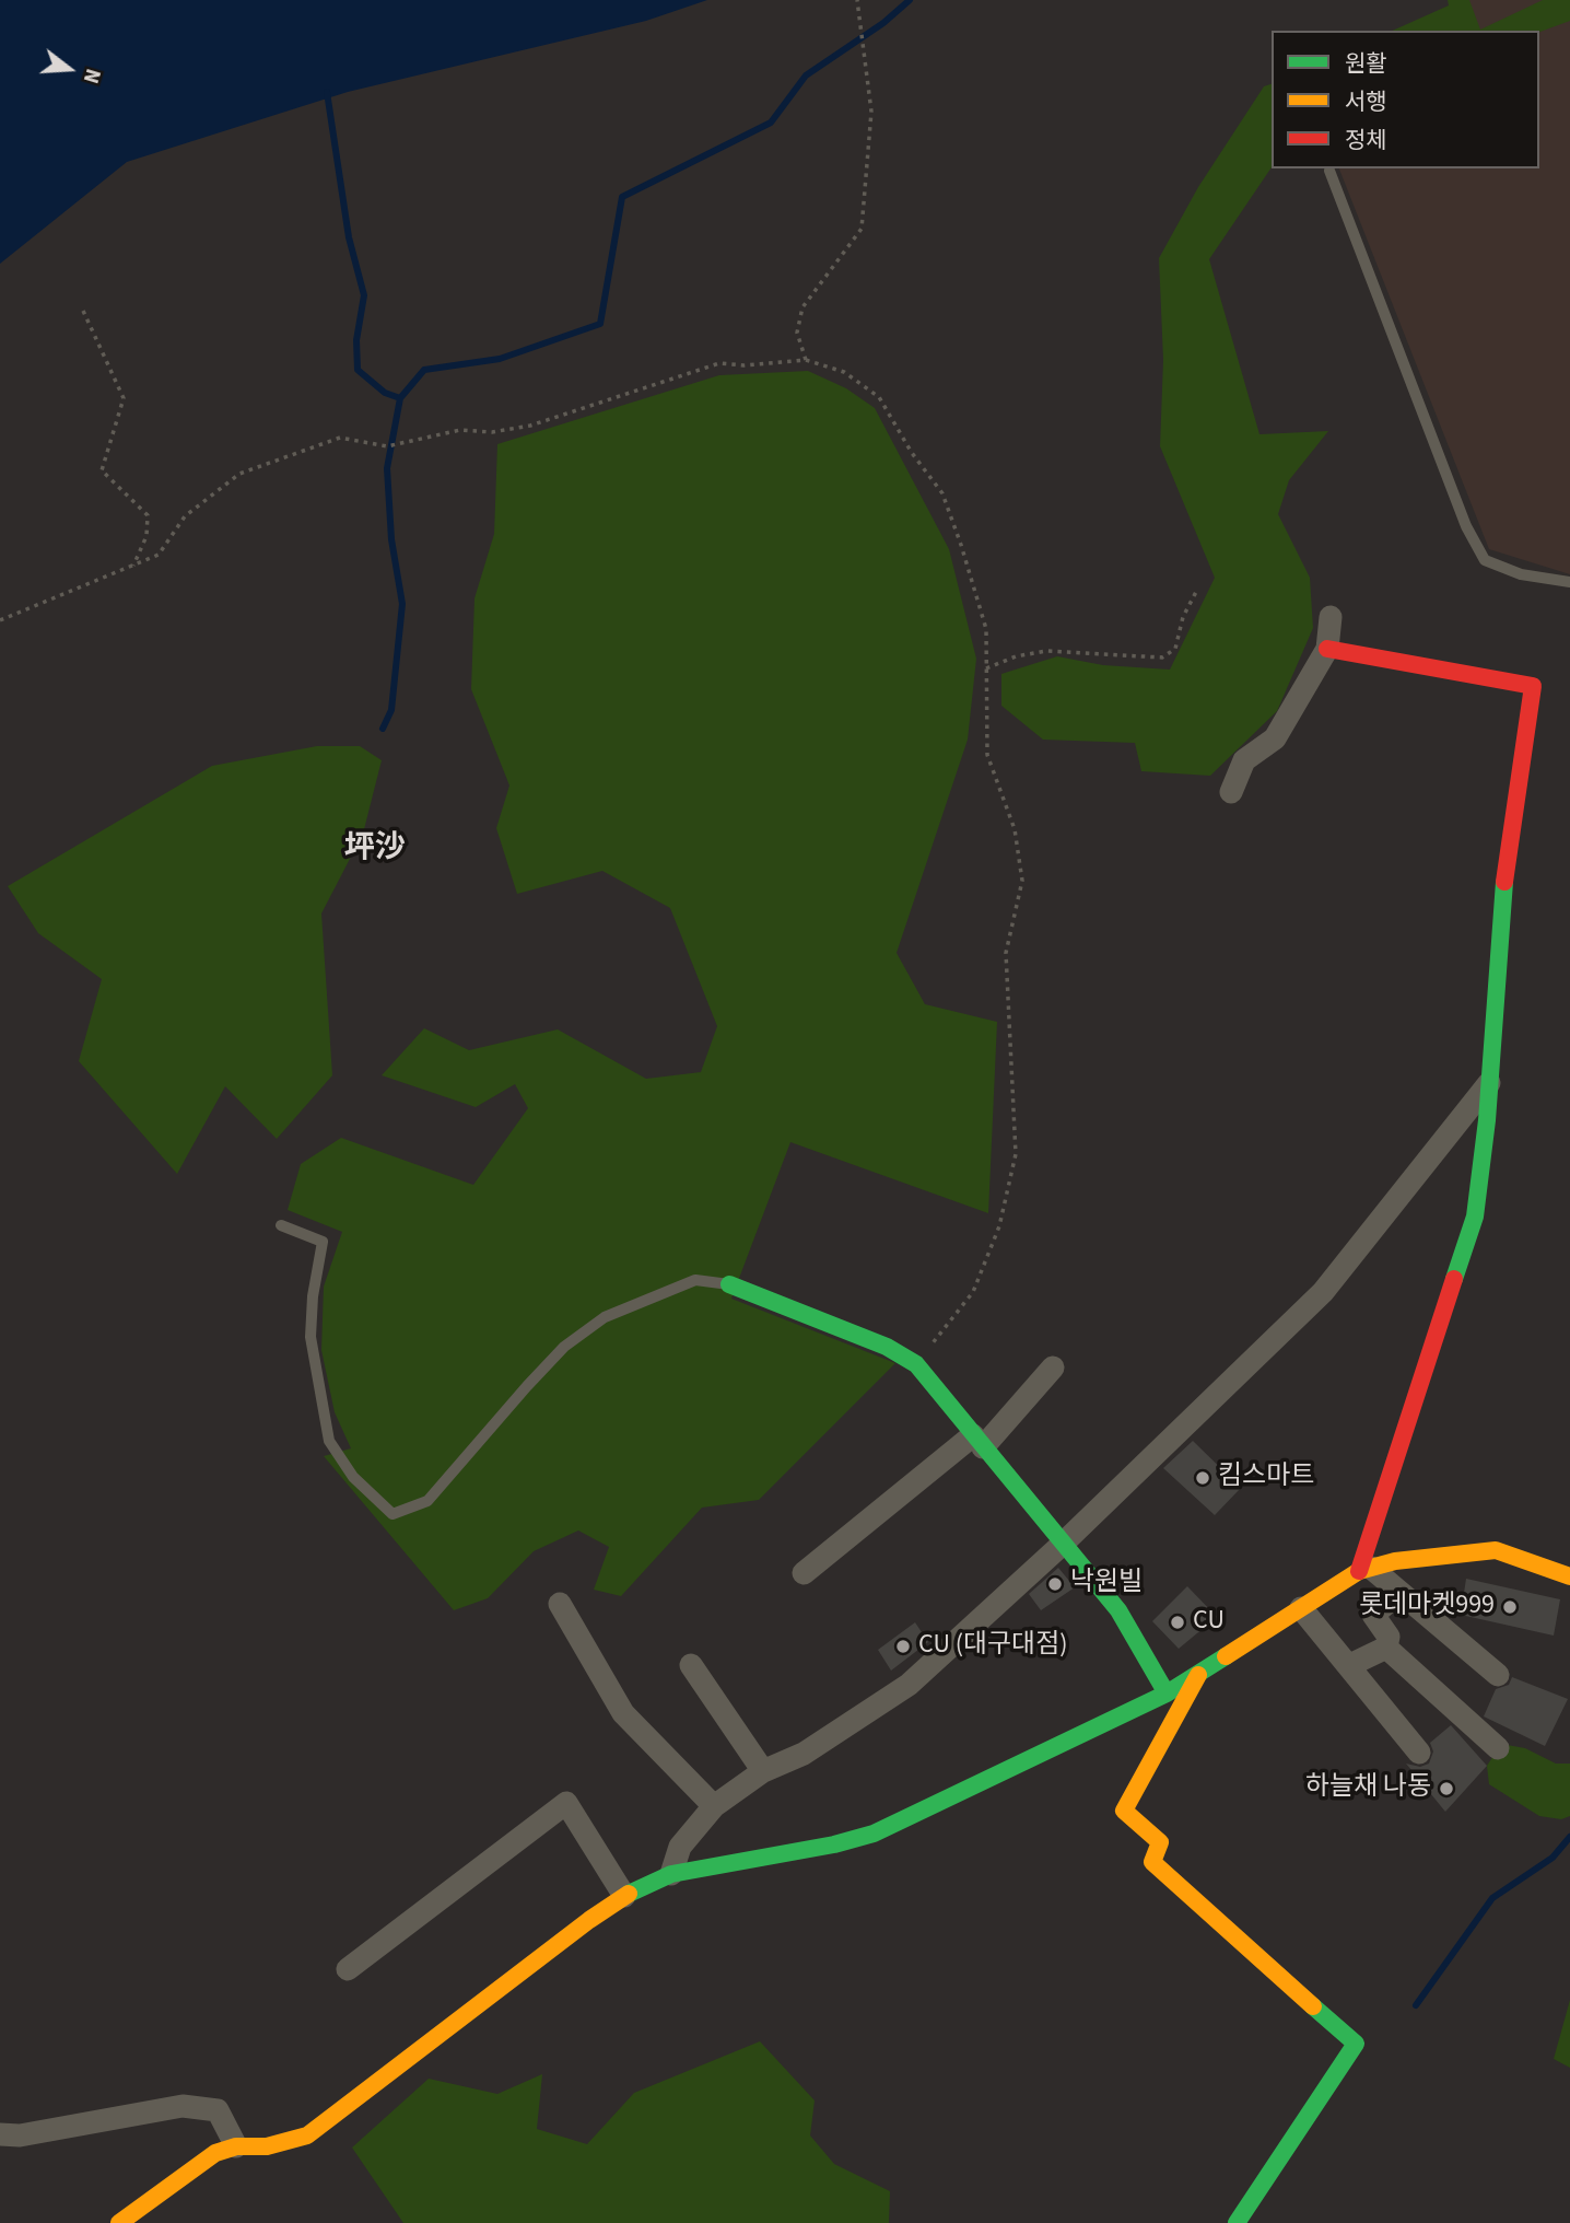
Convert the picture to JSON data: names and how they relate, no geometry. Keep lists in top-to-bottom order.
{
  "districts": ["坪沙"],
  "places": [
    "킴스마트",
    "낙원빌",
    "롯데마켓999",
    "CU",
    "CU (대구대점)",
    "하늘채 나동"
  ],
  "legend": ["원활", "서행", "정체"],
  "north": "right"
}
